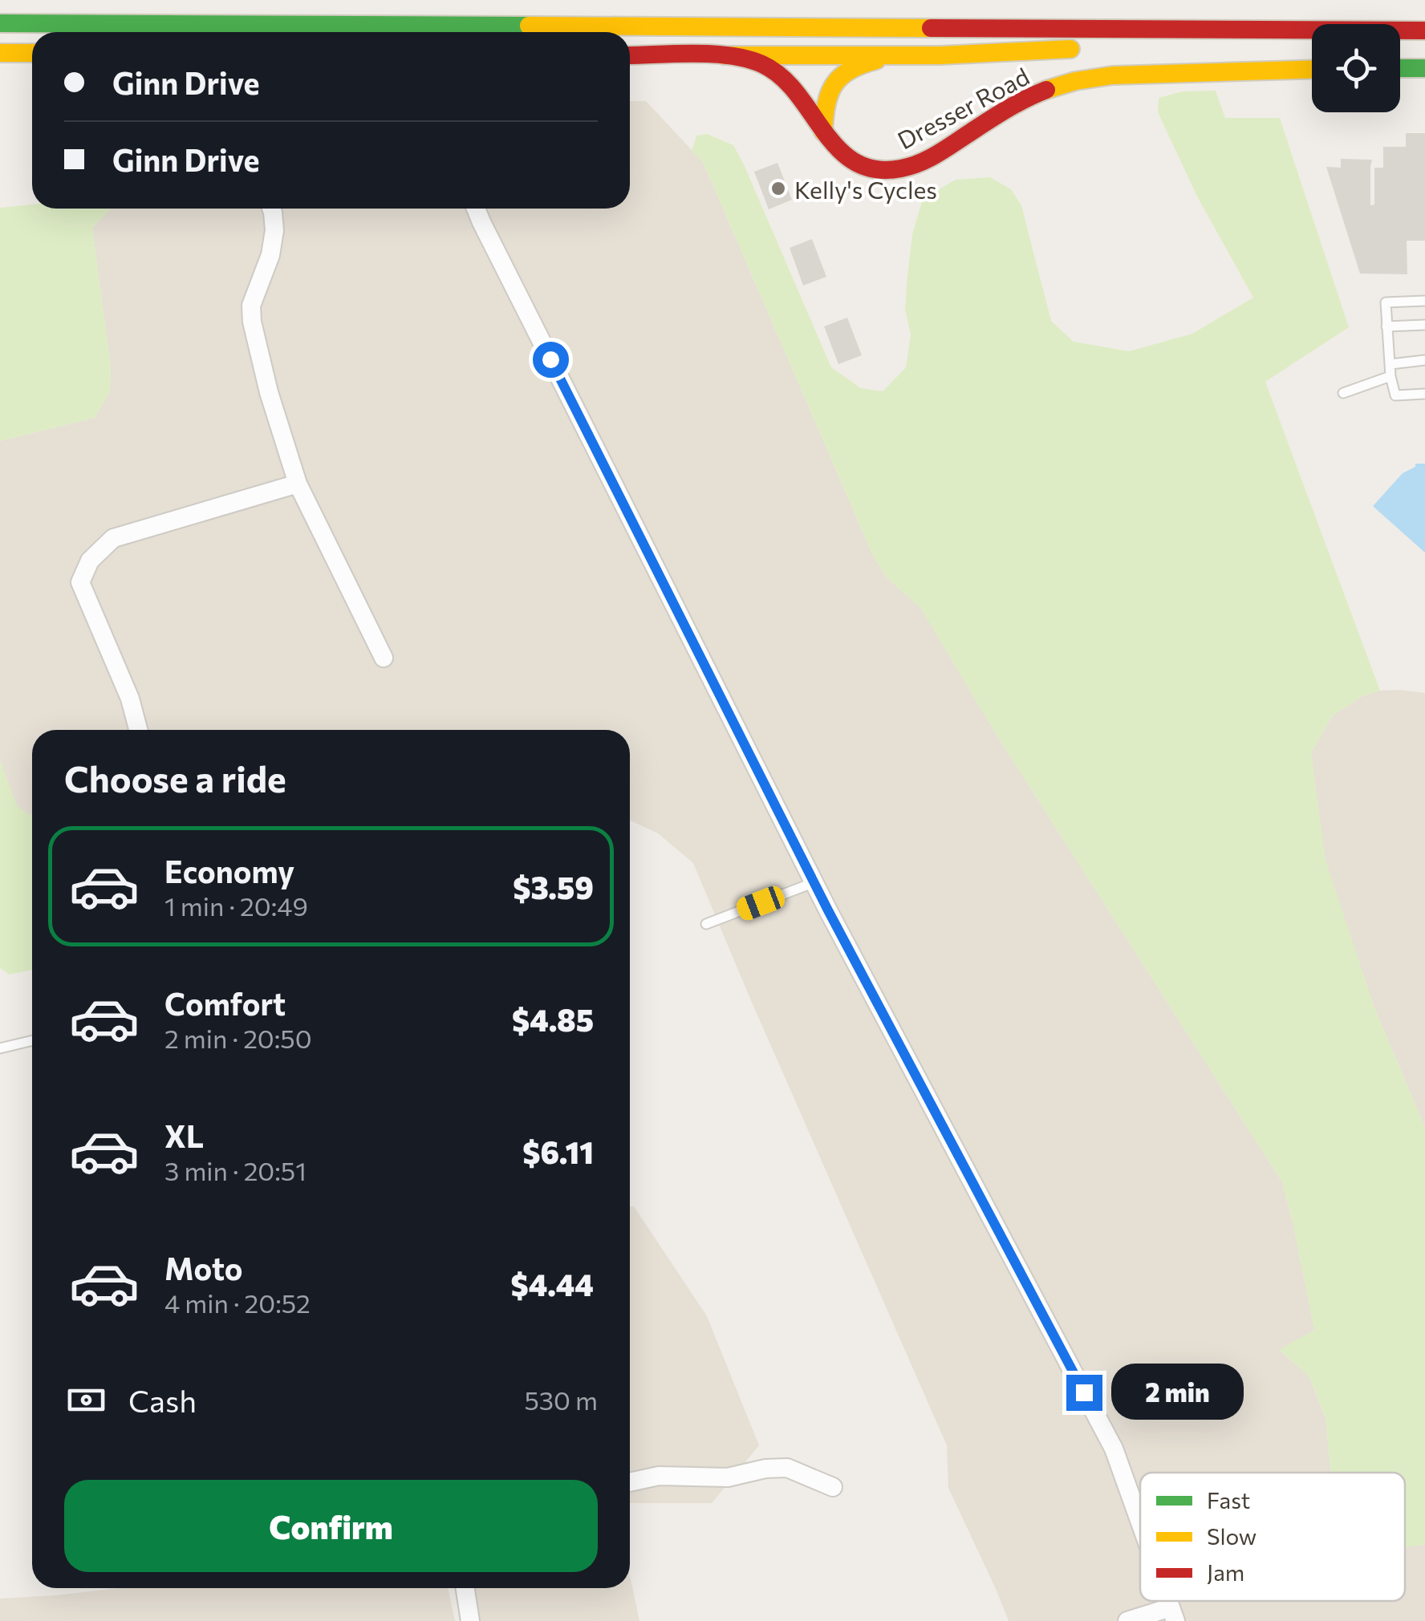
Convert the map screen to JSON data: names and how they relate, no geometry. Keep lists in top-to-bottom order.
{
  "streets": {
    "main road": ["Dresser Road"]
  },
  "places": ["Kelly's Cycles"],
  "legend": ["Fast", "Slow", "Jam"],
  "page": {
    "banner": ["Ginn Drive", "Ginn Drive"],
    "heading": "Choose a ride",
    "list": [
      {
        "name": "Economy",
        "note": "1 min · 20:49",
        "value": "$3.59"
      },
      {
        "name": "Comfort",
        "note": "2 min · 20:50",
        "value": "$4.85"
      },
      {
        "name": "XL",
        "note": "3 min · 20:51",
        "value": "$6.11"
      },
      {
        "name": "Moto",
        "note": "4 min · 20:52",
        "value": "$4.44"
      }
    ],
    "pay": ["Cash", "530 m"],
    "bubble": "2 min",
    "buttons": "Confirm"
  }
}
